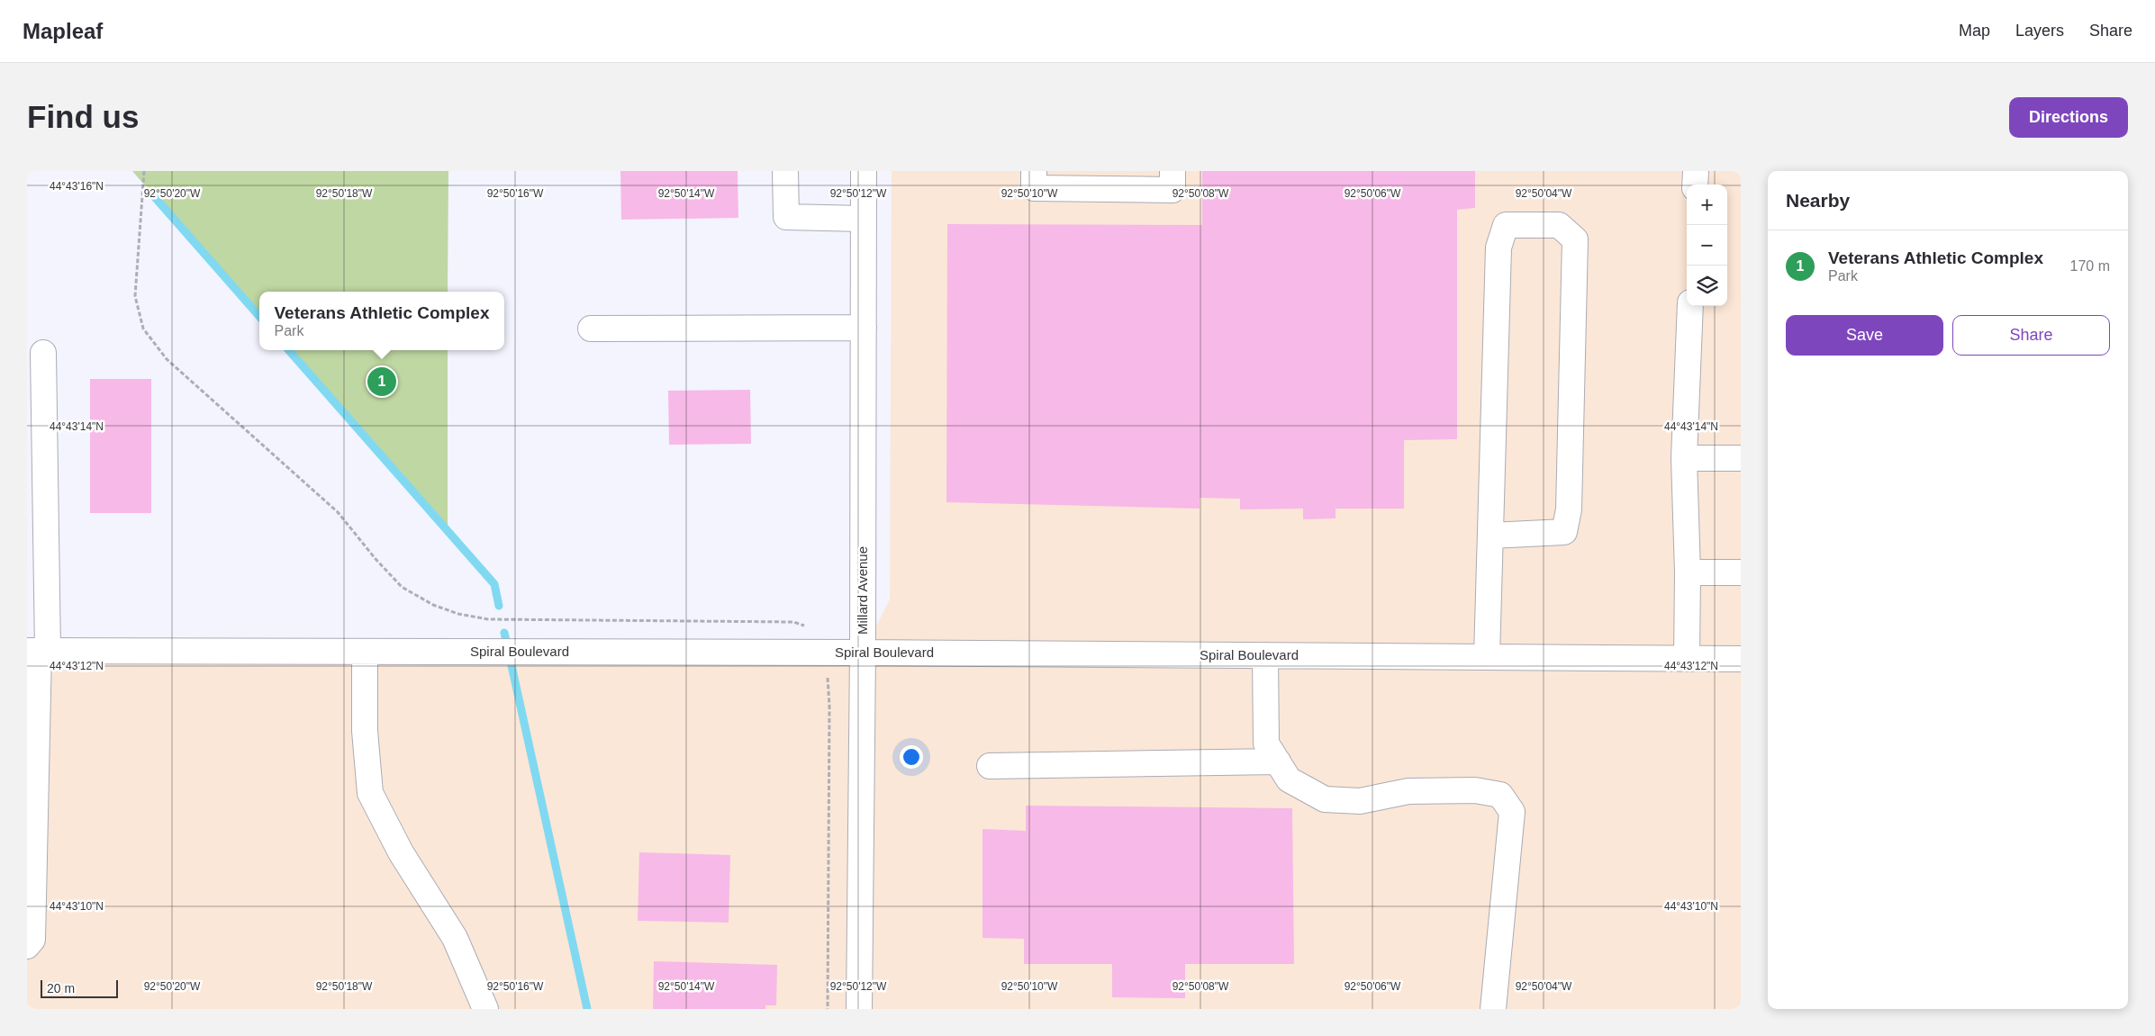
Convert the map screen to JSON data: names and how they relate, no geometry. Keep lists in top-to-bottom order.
{
  "streets": {
    "street": ["Millard Avenue", "Spiral Boulevard"]
  },
  "crossings": [
    ["Millard Avenue", "Spiral Boulevard"]
  ],
  "scale_bar": "20 m",
  "page": {
    "header": "Mapleaf",
    "nav": ["Map", "Layers", "Share"],
    "buttons": [
      "Directions",
      ["Save", "Share"]
    ],
    "title": "Find us",
    "heading": "Nearby",
    "map_buttons": ["+", "−"],
    "list": [
      {
        "mark": "1",
        "name": "Veterans Athletic Complex",
        "note": "Park",
        "value": "170 m"
      }
    ],
    "popup": ["Veterans Athletic Complex", "Park"],
    "pins": "1",
    "scale": "20 m"
  },
  "coordinates": [
    "44°43'16\"N",
    "92°50'20\"W",
    "92°50'18\"W",
    "92°50'16\"W",
    "92°50'14\"W",
    "92°50'12\"W",
    "92°50'10\"W",
    "92°50'08\"W",
    "92°50'06\"W",
    "92°50'04\"W",
    "44°43'14\"N",
    "44°43'12\"N",
    "44°43'10\"N"
  ]
}
